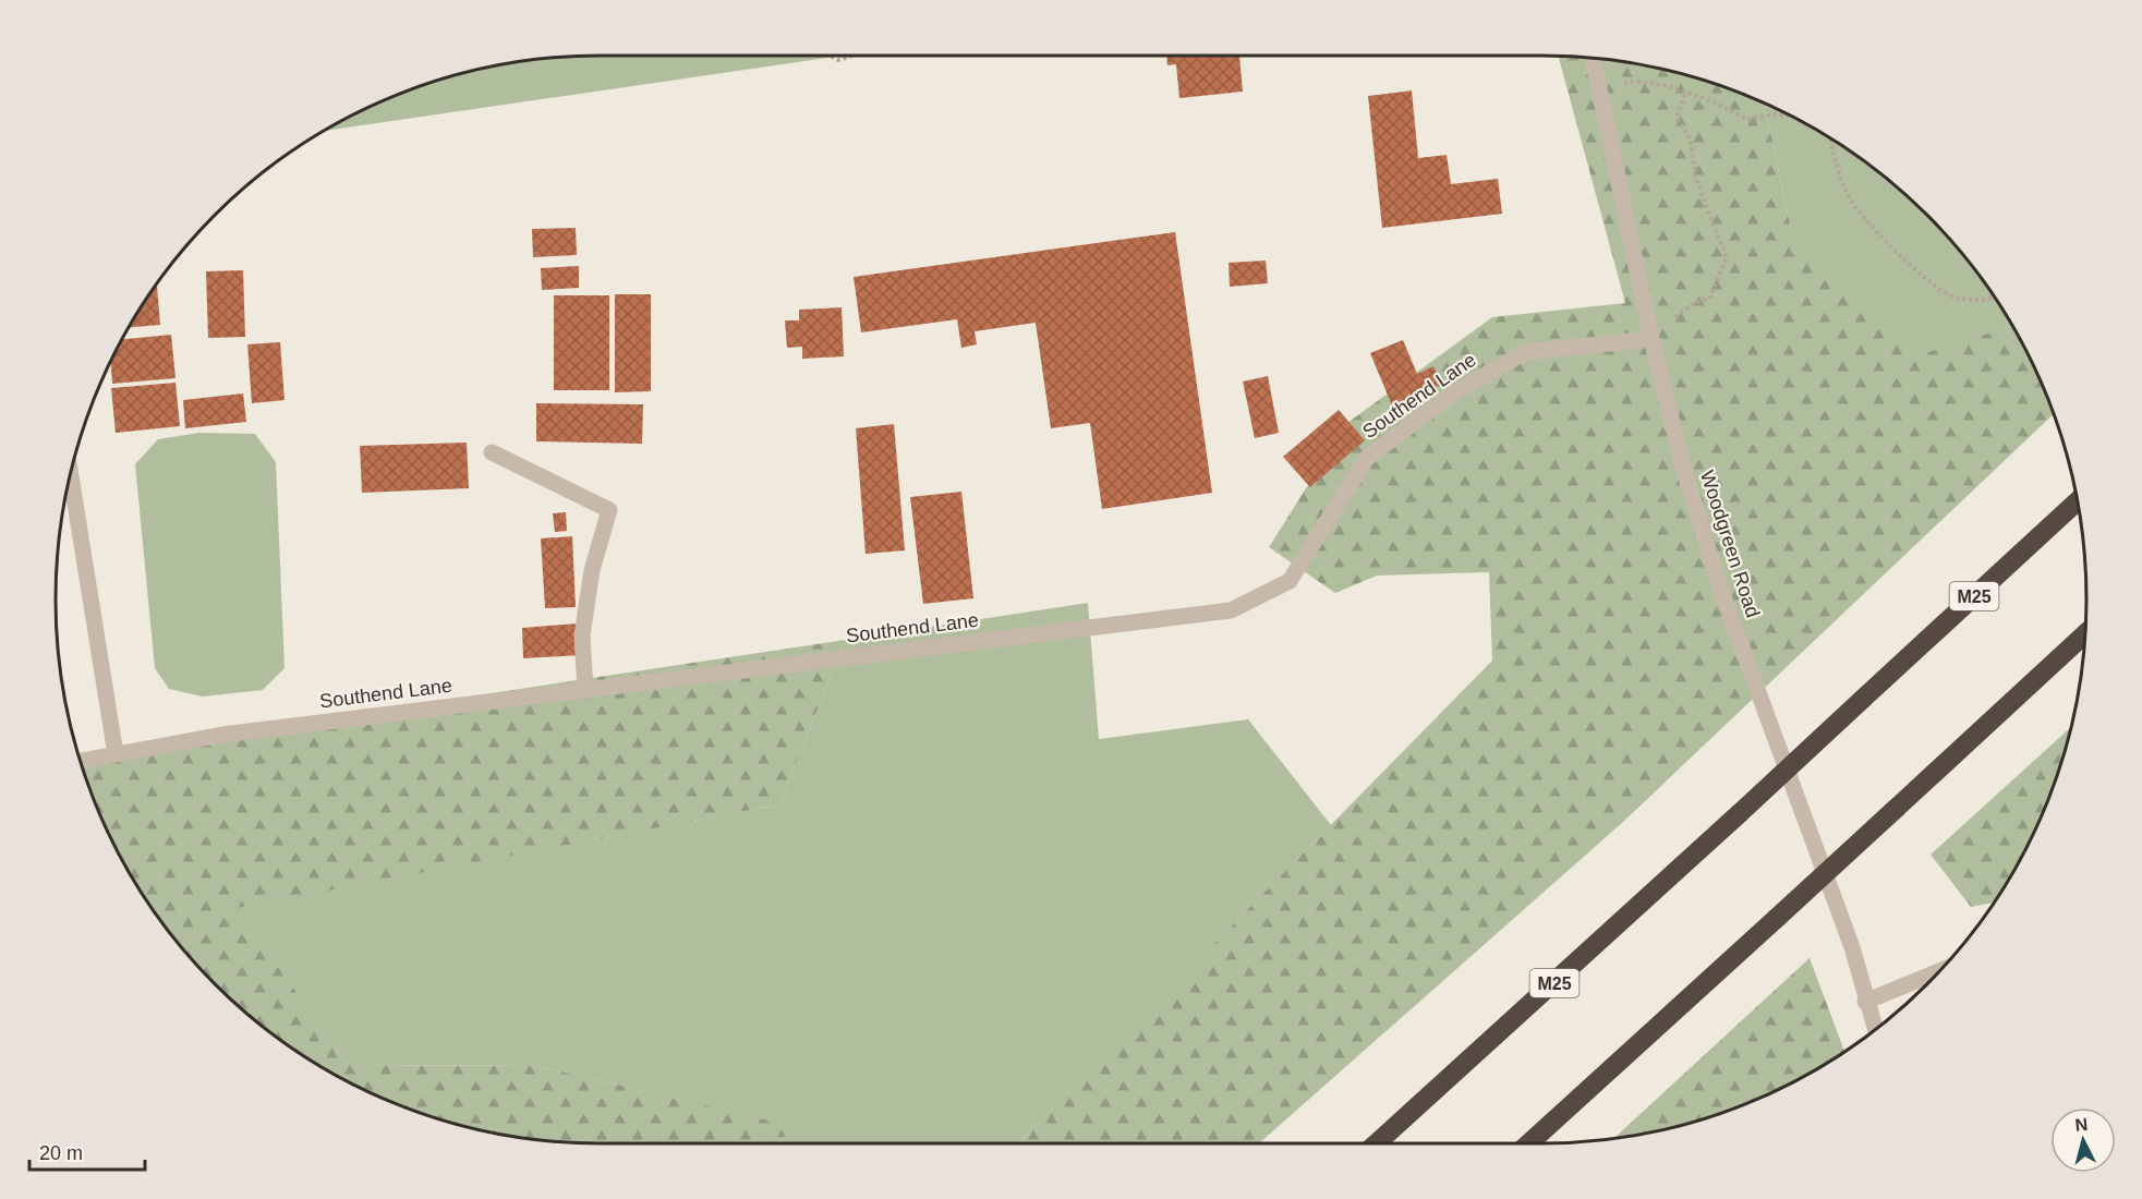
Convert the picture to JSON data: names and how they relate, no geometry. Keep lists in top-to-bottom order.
{
  "streets": {
    "highway": ["M25"],
    "street": ["Southend Lane", "Woodgreen Road"]
  },
  "crossings": [
    ["Southend Lane", "Woodgreen Road"]
  ],
  "scale_bar": "20 m",
  "north": "top"
}
